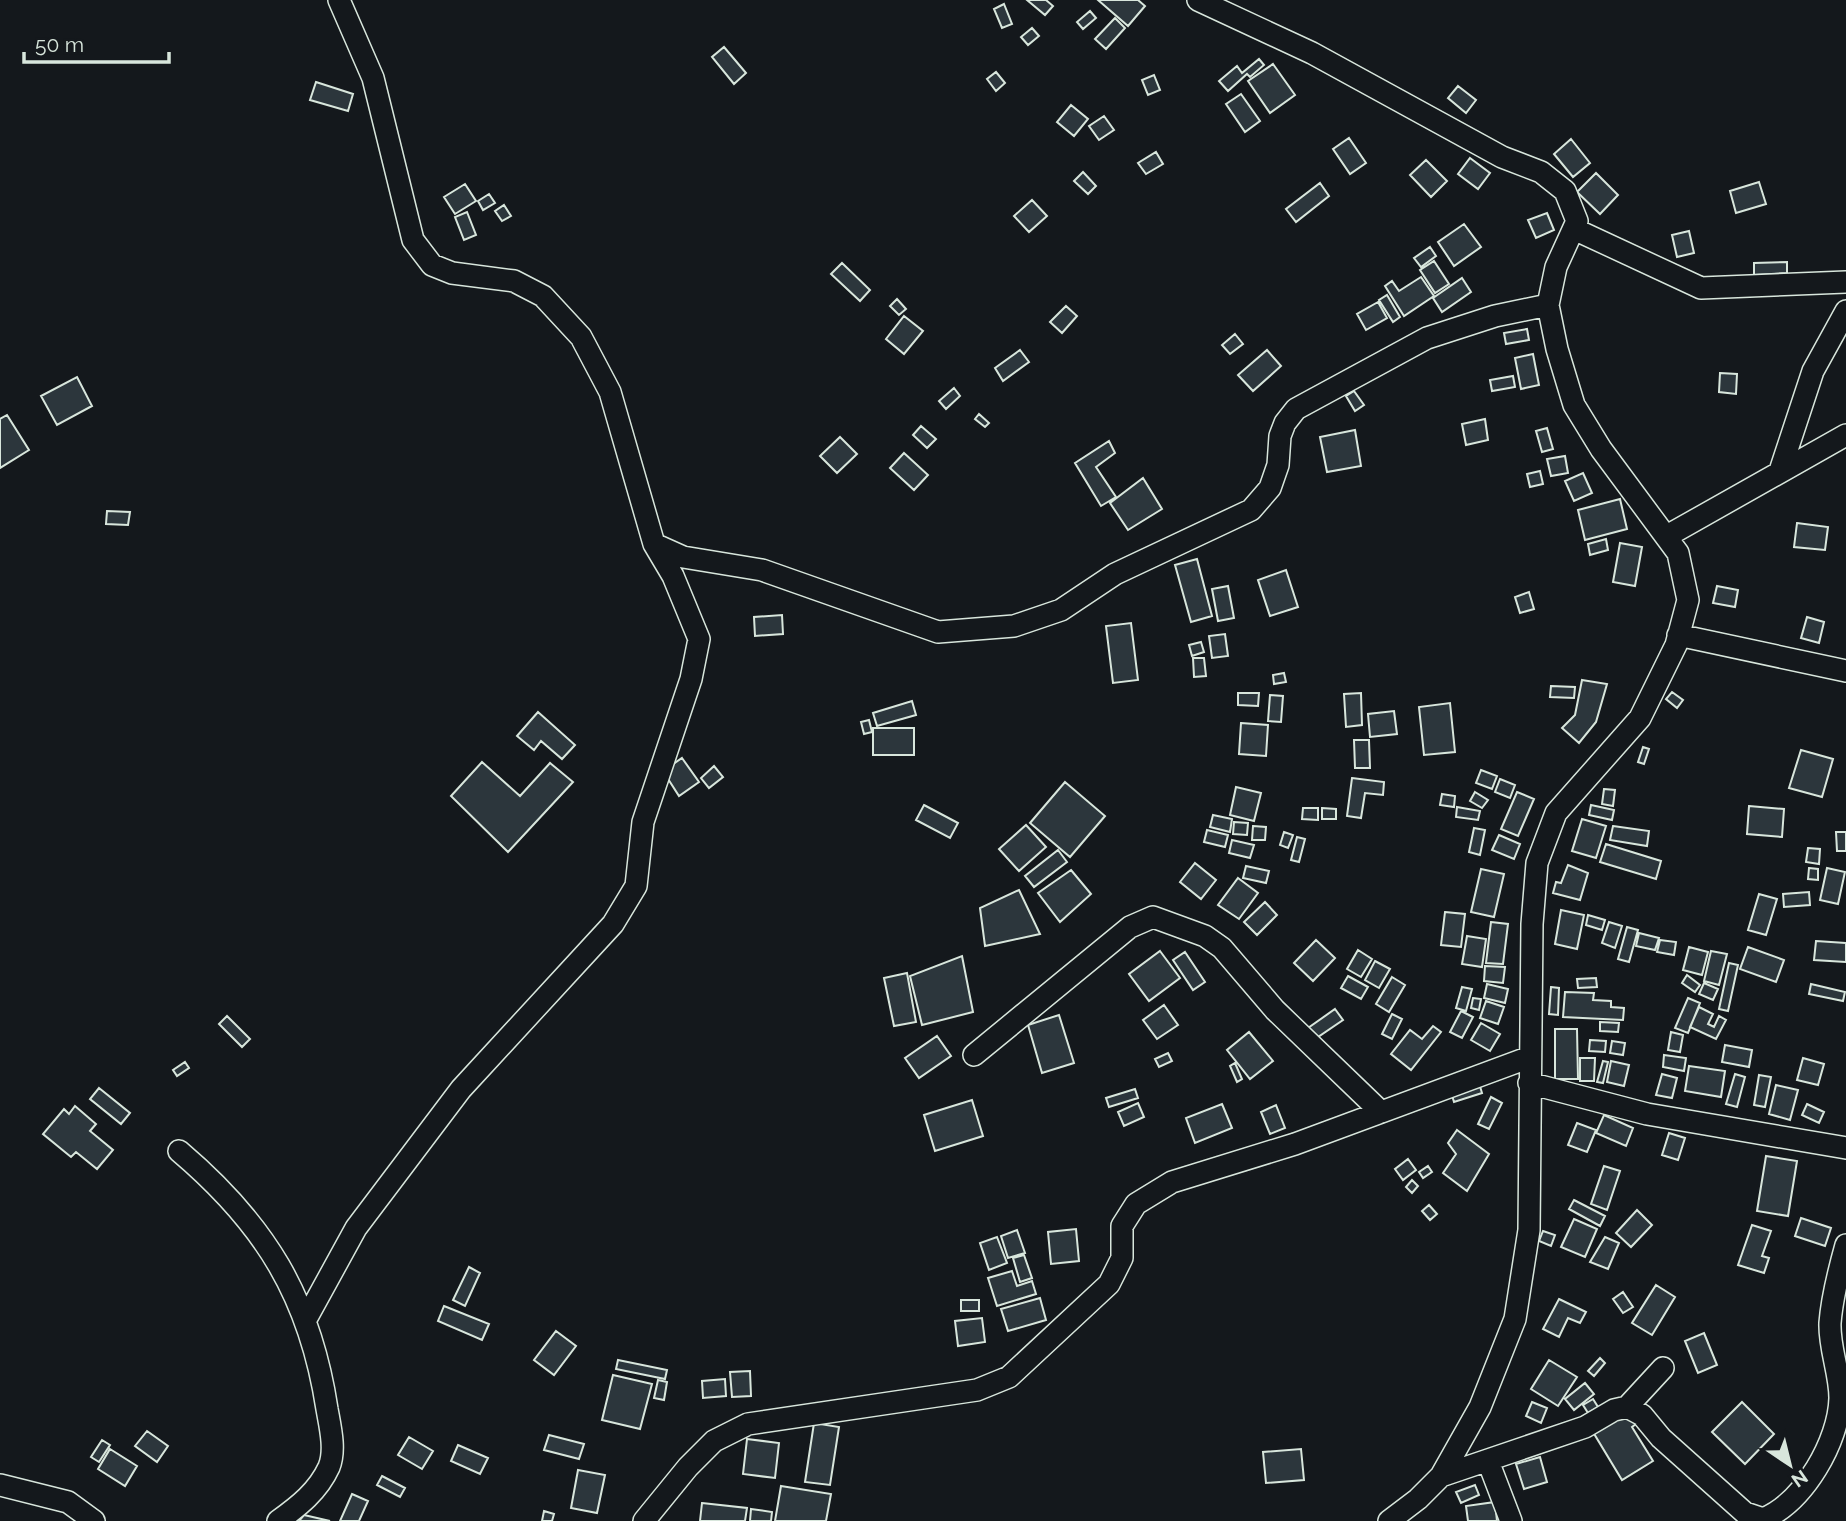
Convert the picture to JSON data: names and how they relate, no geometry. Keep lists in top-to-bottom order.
{
  "scale_bar": "50 m",
  "north": "bottom right"
}
